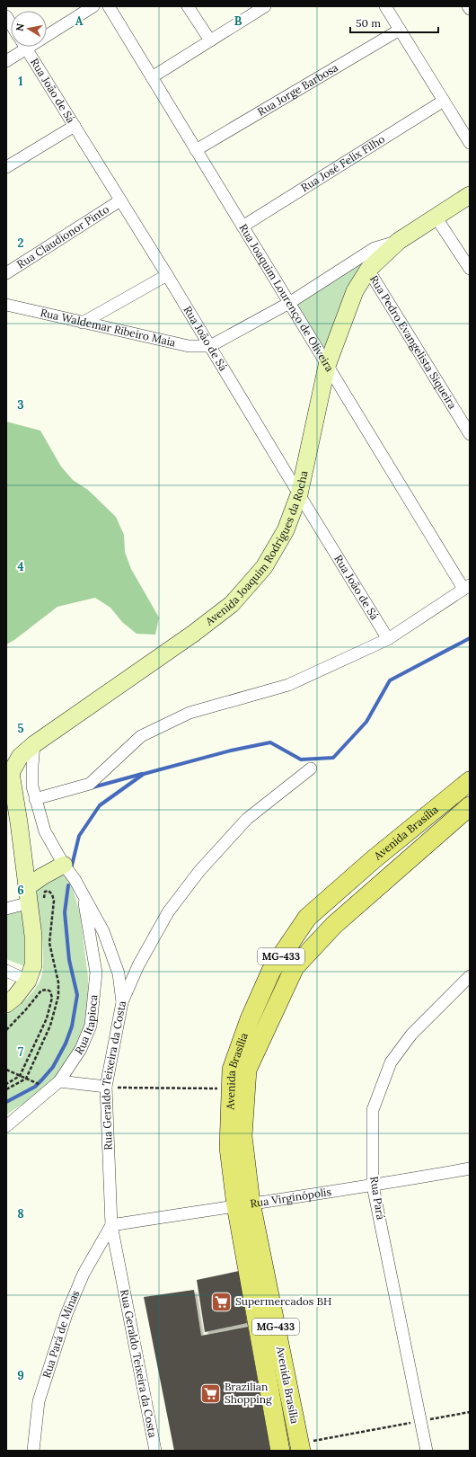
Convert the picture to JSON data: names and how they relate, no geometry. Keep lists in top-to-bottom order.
{
  "streets": {
    "main road": ["Avenida Brasília", "MG-433"],
    "street": [
      "Rua Jorge Barbosa",
      "Rua João de Sá",
      "Rua José Felix Filho",
      "Rua Claudionor Pinto",
      "Rua Joaquim Lourenço de Oliveira",
      "Rua Waldemar Ribeiro Maia",
      "Rua Pedro Evangelista Siqueira",
      "Avenida Joaquim Rodrigues da Rocha",
      "Rua Itapioca",
      "Rua Geraldo Teixeira da Costa",
      "Rua Virginópolis",
      "Rua Pará",
      "Rua Pará de Minas"
    ]
  },
  "crossings": [
    ["Rua Jorge Barbosa", "Rua Joaquim Lourenço de Oliveira"],
    ["Rua João de Sá", "Rua Claudionor Pinto"],
    ["Rua João de Sá", "Rua Waldemar Ribeiro Maia"],
    ["Rua João de Sá", "Avenida Joaquim Rodrigues da Rocha"],
    ["Rua José Felix Filho", "Rua Joaquim Lourenço de Oliveira"],
    ["Rua Joaquim Lourenço de Oliveira", "Avenida Joaquim Rodrigues da Rocha"],
    ["Rua Waldemar Ribeiro Maia", "Avenida Joaquim Rodrigues da Rocha"],
    ["Rua Pedro Evangelista Siqueira", "Avenida Joaquim Rodrigues da Rocha"],
    ["Avenida Brasília", "Rua Virginópolis"],
    ["Rua Geraldo Teixeira da Costa", "Rua Virginópolis"],
    ["Rua Geraldo Teixeira da Costa", "Rua Pará de Minas"],
    ["Rua Virginópolis", "Rua Pará"],
    ["Rua Virginópolis", "Rua Pará de Minas"]
  ],
  "places": {
    "supermarket": ["Supermercados BH", "Brazilian Shopping"]
  },
  "scale_bar": "50 m",
  "north": "left",
  "grid": {
    "columns": ["A", "B"],
    "rows": [
      "1",
      "2",
      "3",
      "4",
      "5",
      "6",
      "7",
      "8",
      "9"
    ]
  }
}
